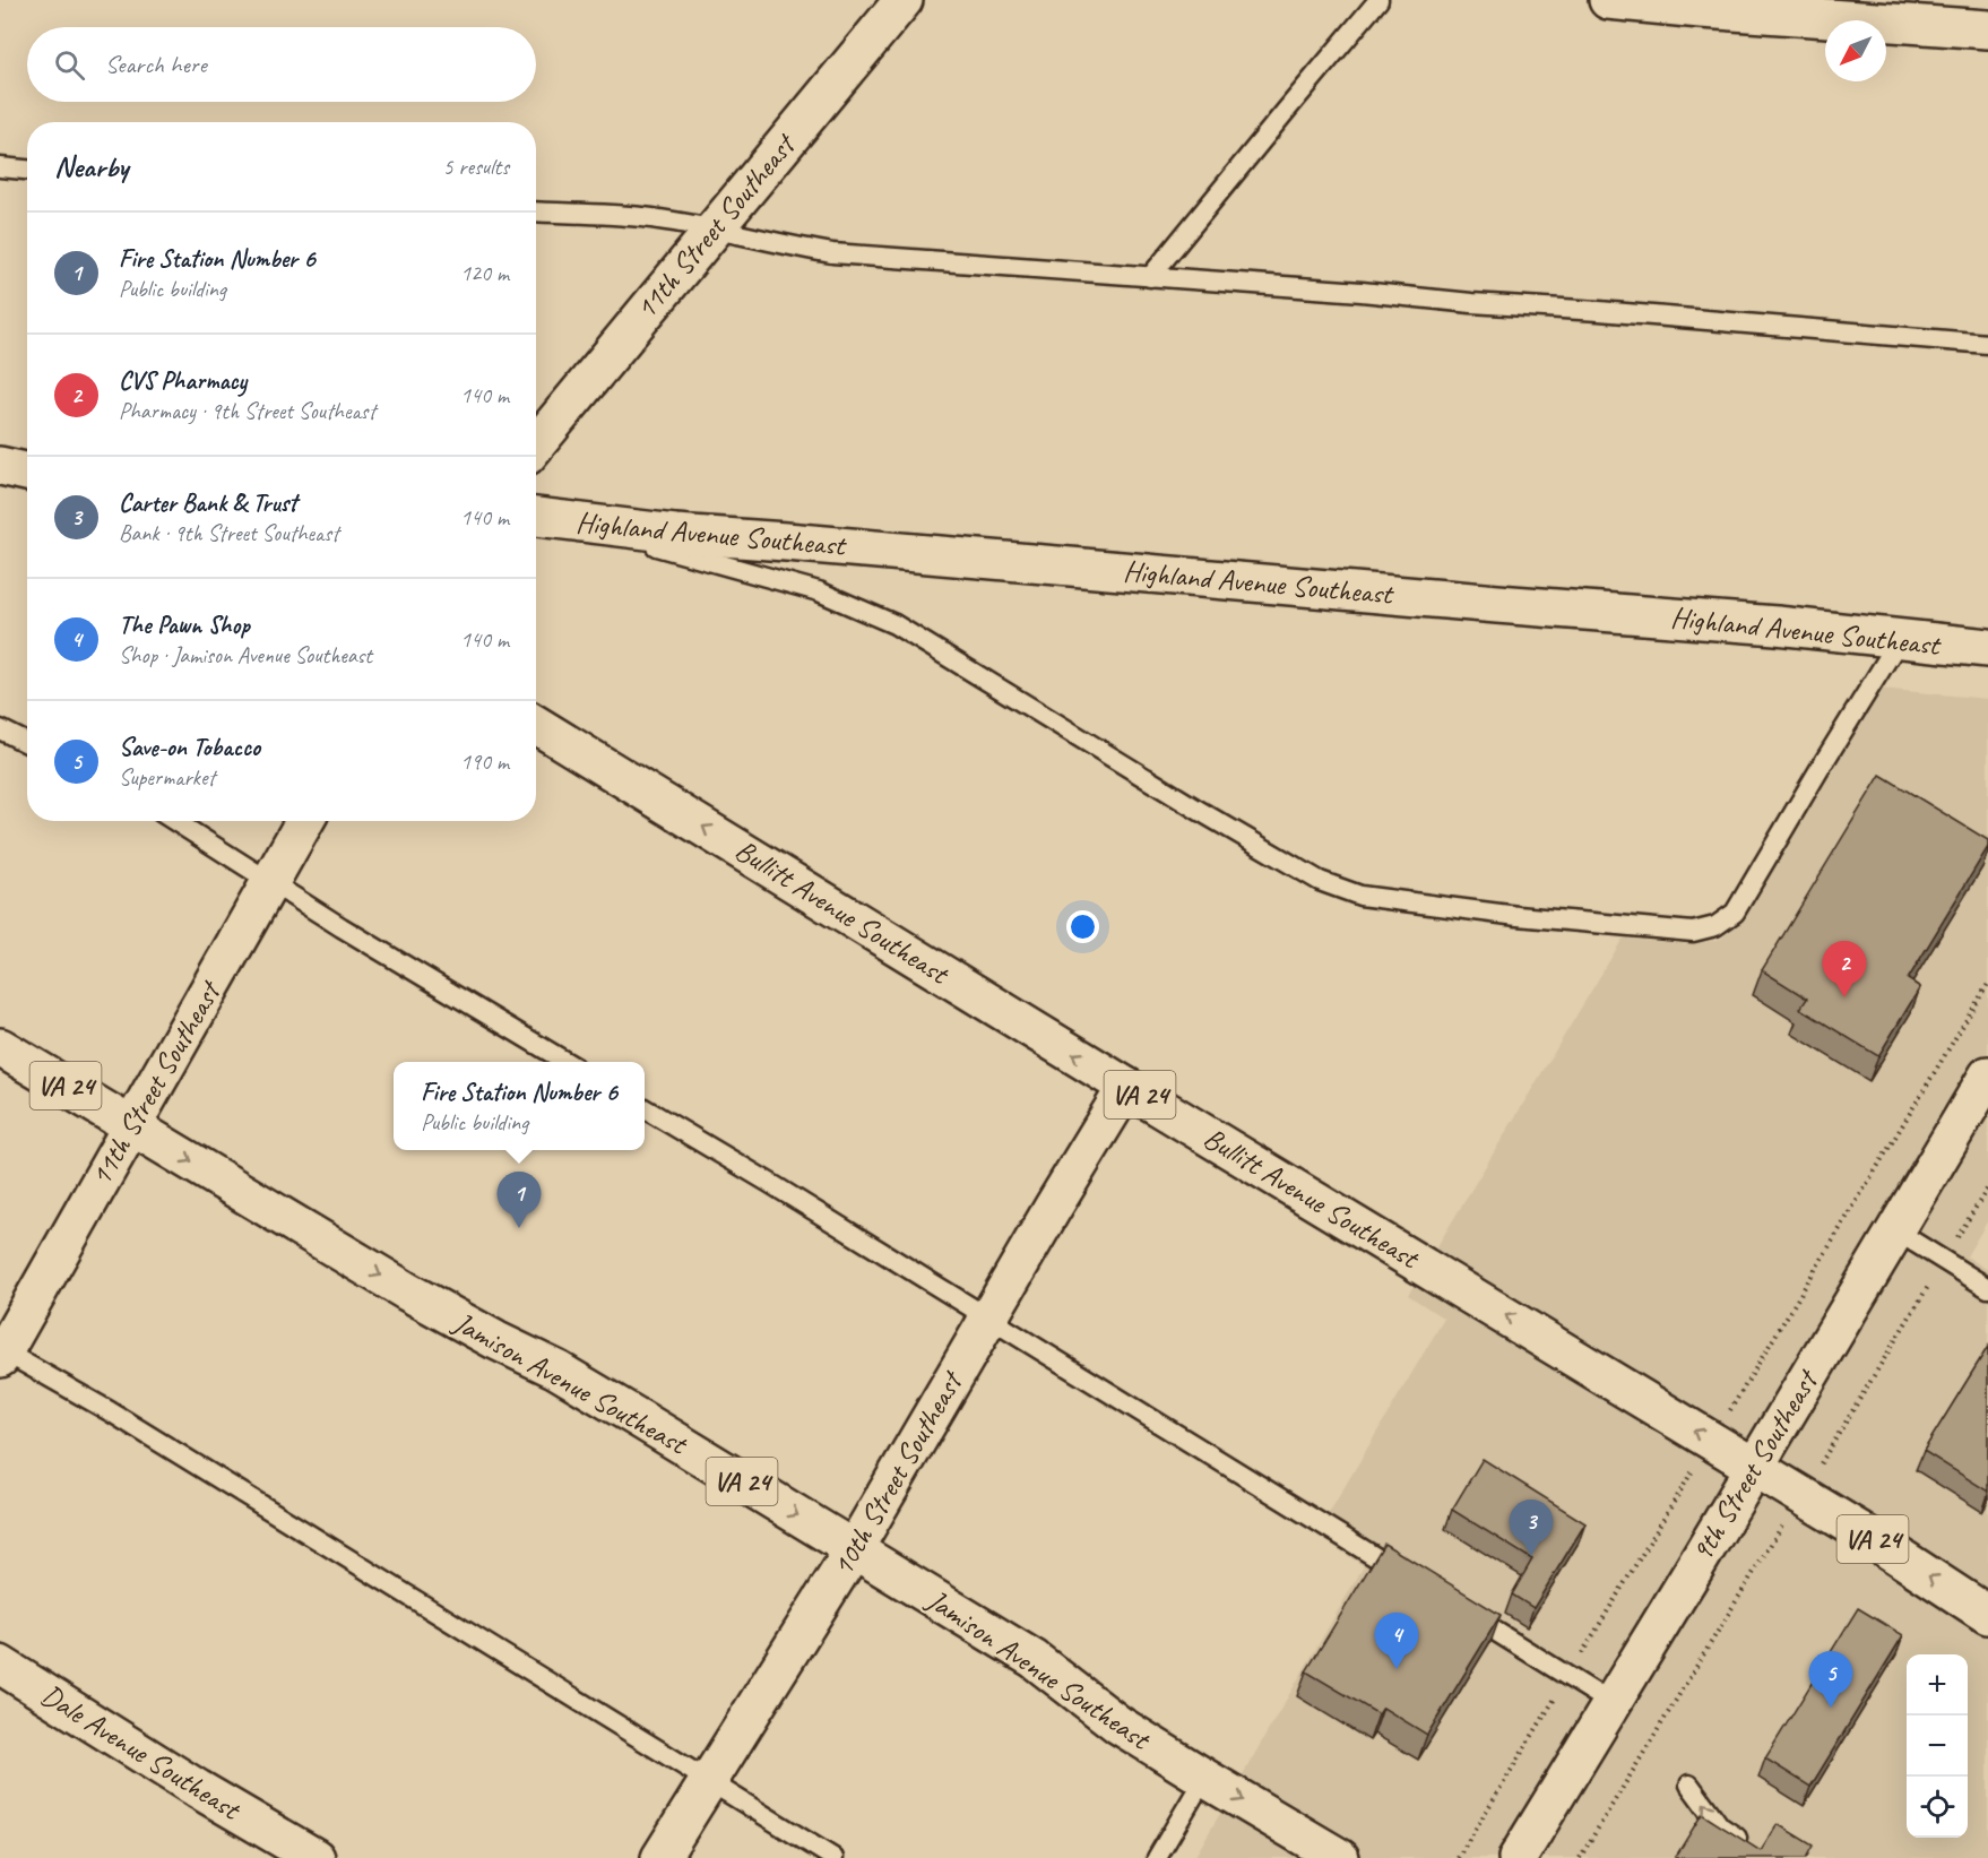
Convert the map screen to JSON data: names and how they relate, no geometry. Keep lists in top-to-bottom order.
{
  "streets": {
    "street": [
      "11th Street Southeast",
      "Highland Avenue Southeast",
      "Bullitt Avenue Southeast",
      "VA 24",
      "Jamison Avenue Southeast",
      "9th Street Southeast",
      "10th Street Southeast",
      "Dale Avenue Southeast"
    ]
  },
  "crossings": [
    ["11th Street Southeast", "Jamison Avenue Southeast"],
    ["Bullitt Avenue Southeast", "9th Street Southeast"],
    ["Bullitt Avenue Southeast", "10th Street Southeast"],
    ["Jamison Avenue Southeast", "10th Street Southeast"]
  ],
  "one_way": ["Bullitt Avenue Southeast", "Jamison Avenue Southeast"],
  "north": "bottom left",
  "page": {
    "search": "Search here",
    "heading": ["Nearby", "5 results"],
    "list": [
      {
        "mark": "1",
        "name": "Fire Station Number 6",
        "note": "Public building",
        "value": "120 m"
      },
      {
        "mark": "2",
        "name": "CVS Pharmacy",
        "note": "Pharmacy · 9th Street Southeast",
        "value": "140 m"
      },
      {
        "mark": "3",
        "name": "Carter Bank & Trust",
        "note": "Bank · 9th Street Southeast",
        "value": "140 m"
      },
      {
        "mark": "4",
        "name": "The Pawn Shop",
        "note": "Shop · Jamison Avenue Southeast",
        "value": "140 m"
      },
      {
        "mark": "5",
        "name": "Save-on Tobacco",
        "note": "Supermarket",
        "value": "190 m"
      }
    ],
    "pins": [
      "2",
      "1",
      "3",
      "4",
      "5"
    ],
    "popup": ["Fire Station Number 6", "Public building"],
    "map_buttons": ["+", "−"]
  }
}
